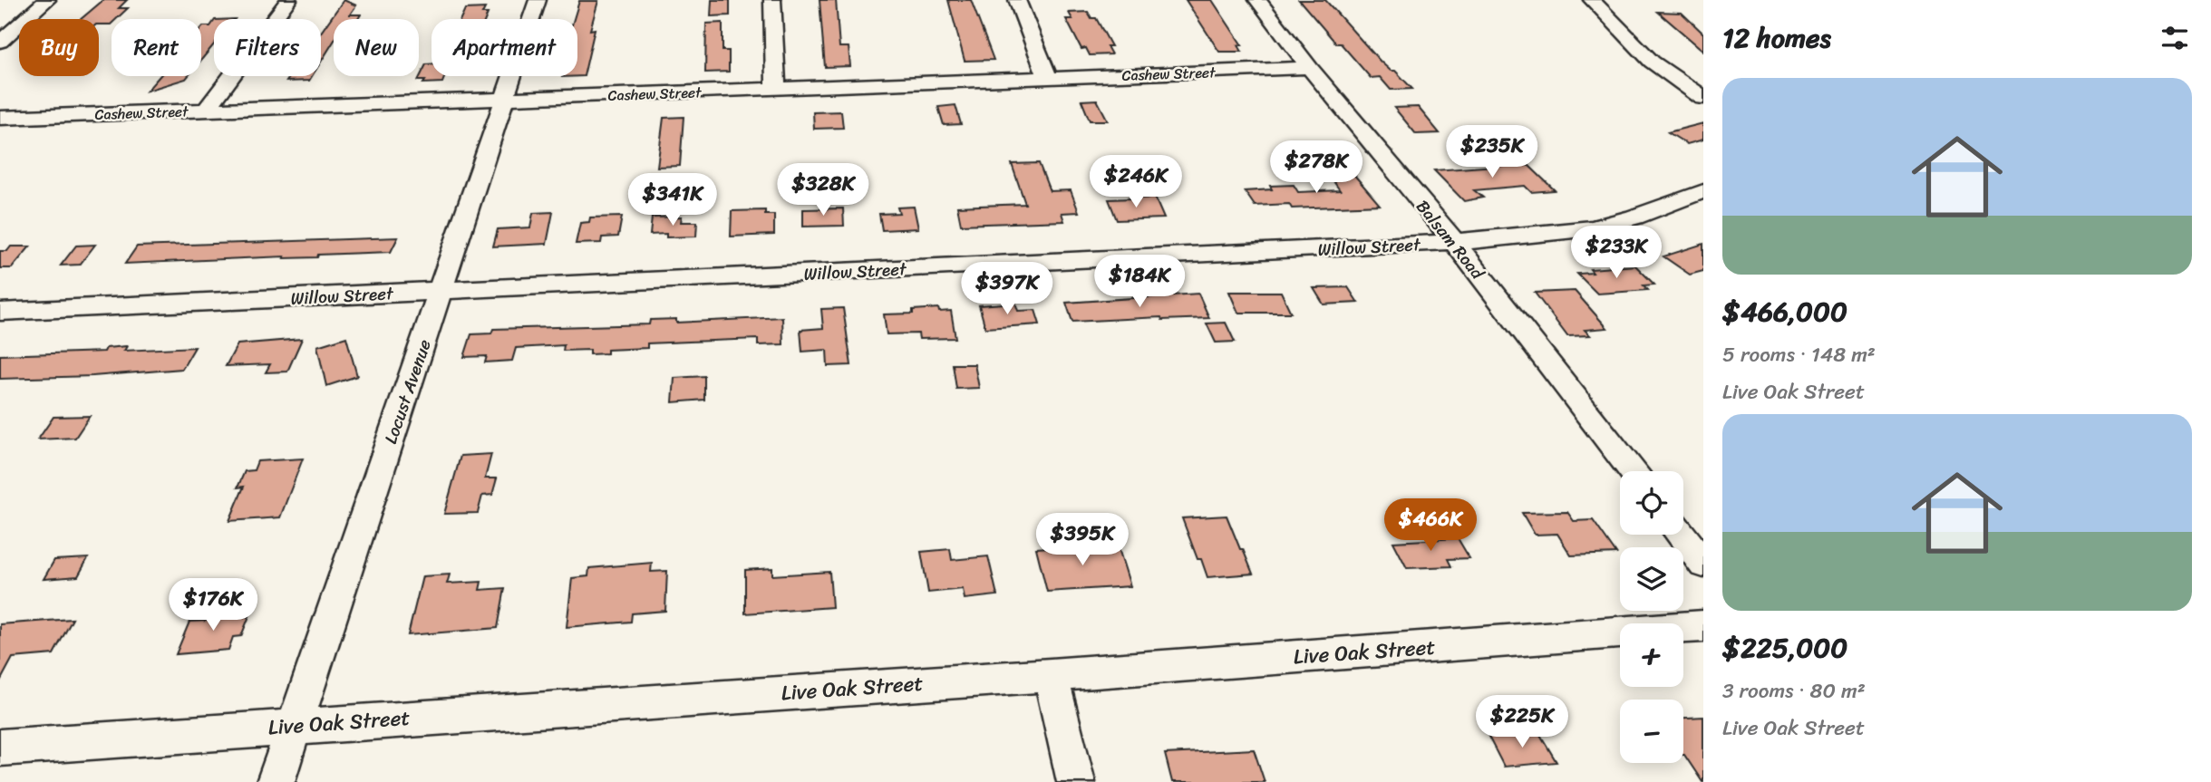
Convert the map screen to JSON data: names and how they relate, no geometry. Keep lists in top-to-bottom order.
{
  "streets": {
    "street": [
      "Cashew Street",
      "Balsam Road",
      "Willow Street",
      "Locust Avenue",
      "Live Oak Street"
    ]
  },
  "crossings": [
    ["Cashew Street", "Balsam Road"],
    ["Cashew Street", "Locust Avenue"],
    ["Balsam Road", "Willow Street"],
    ["Willow Street", "Locust Avenue"],
    ["Locust Avenue", "Live Oak Street"]
  ],
  "page": {
    "heading": "12 homes",
    "chip": [
      "Buy",
      "Rent",
      "Filters",
      "New",
      "Apartment"
    ],
    "list": [
      {
        "name": "$466,000",
        "note": "5 rooms · 148 m² · Live Oak Street"
      },
      {
        "name": "$225,000",
        "note": "3 rooms · 80 m² · Live Oak Street"
      }
    ],
    "price": [
      "$235K",
      "$278K",
      "$246K",
      "$328K",
      "$341K",
      "$233K",
      "$184K",
      "$397K",
      "$466K",
      "$395K",
      "$176K",
      "$225K"
    ],
    "map_buttons": ["+", "−"]
  }
}
